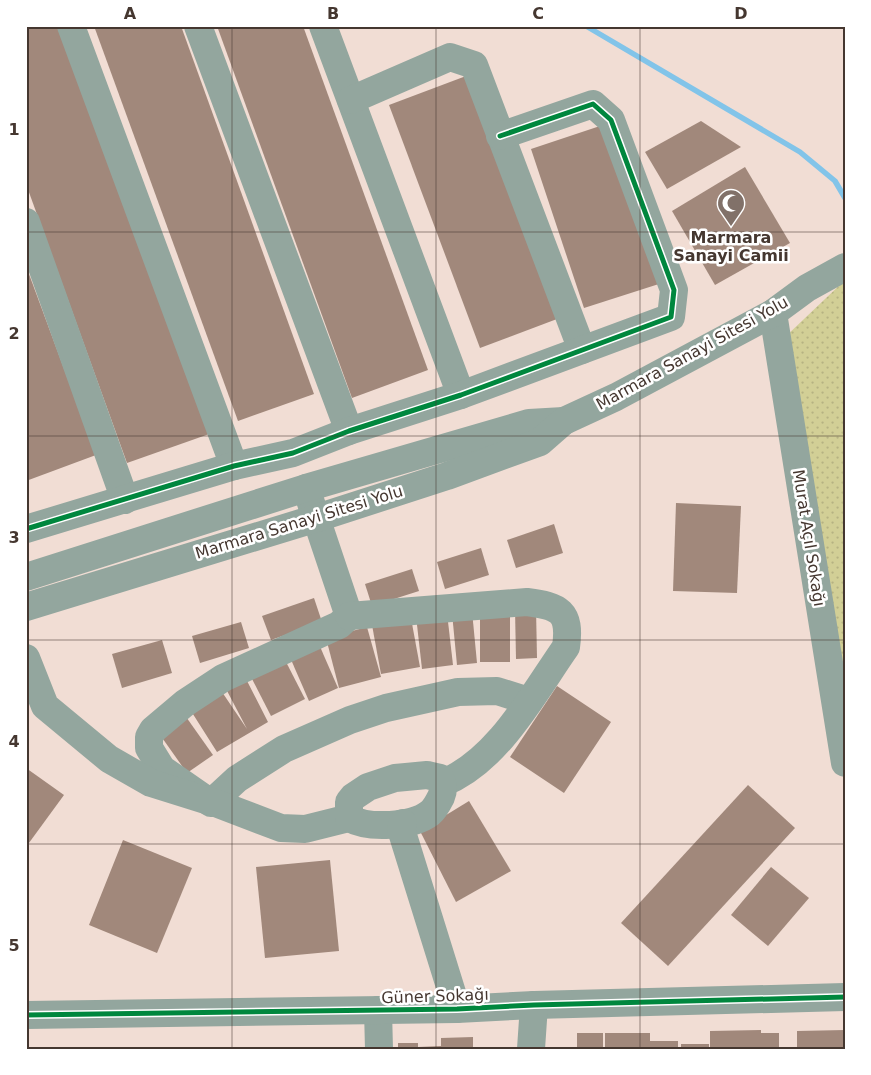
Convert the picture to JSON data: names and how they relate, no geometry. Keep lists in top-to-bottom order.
{
  "streets": {
    "street": ["Marmara Sanayi Sitesi Yolu", "Murat Açıl Sokağı", "Güner Sokağı"]
  },
  "crossings": [
    ["Marmara Sanayi Sitesi Yolu", "Murat Açıl Sokağı"]
  ],
  "places": {
    "mosque": ["Marmara Sanayi Camii"]
  },
  "grid": {
    "columns": [
      "A",
      "B",
      "C",
      "D"
    ],
    "rows": [
      "1",
      "2",
      "3",
      "4",
      "5"
    ]
  }
}
